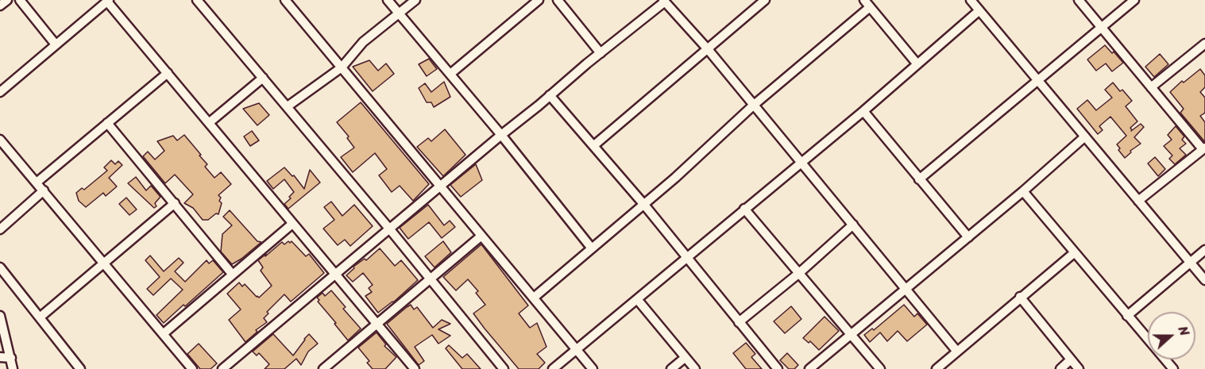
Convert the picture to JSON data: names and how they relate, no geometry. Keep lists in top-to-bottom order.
{
  "north": "right"
}
